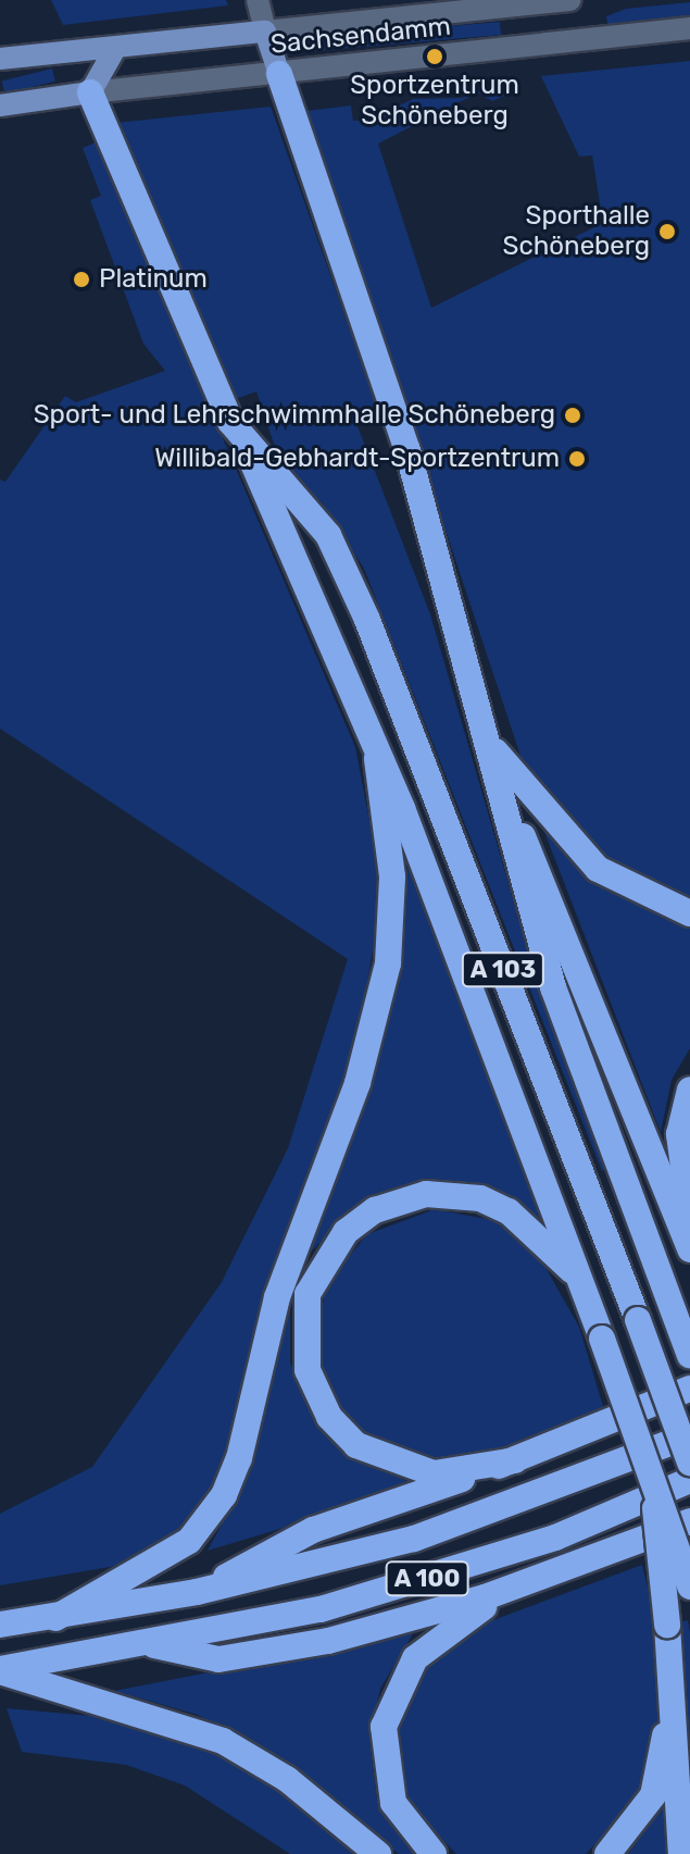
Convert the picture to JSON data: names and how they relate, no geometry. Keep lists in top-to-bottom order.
{
  "streets": {
    "highway": ["A 103", "A 100"],
    "main road": ["Sachsendamm"]
  },
  "crossings": [
    ["Sachsendamm", "A 103"]
  ],
  "places": [
    "Sportzentrum Schöneberg",
    "Sporthalle Schöneberg",
    "Platinum",
    "Sport- und Lehrschwimmhalle Schöneberg",
    "Willibald-Gebhardt-Sportzentrum"
  ]
}
